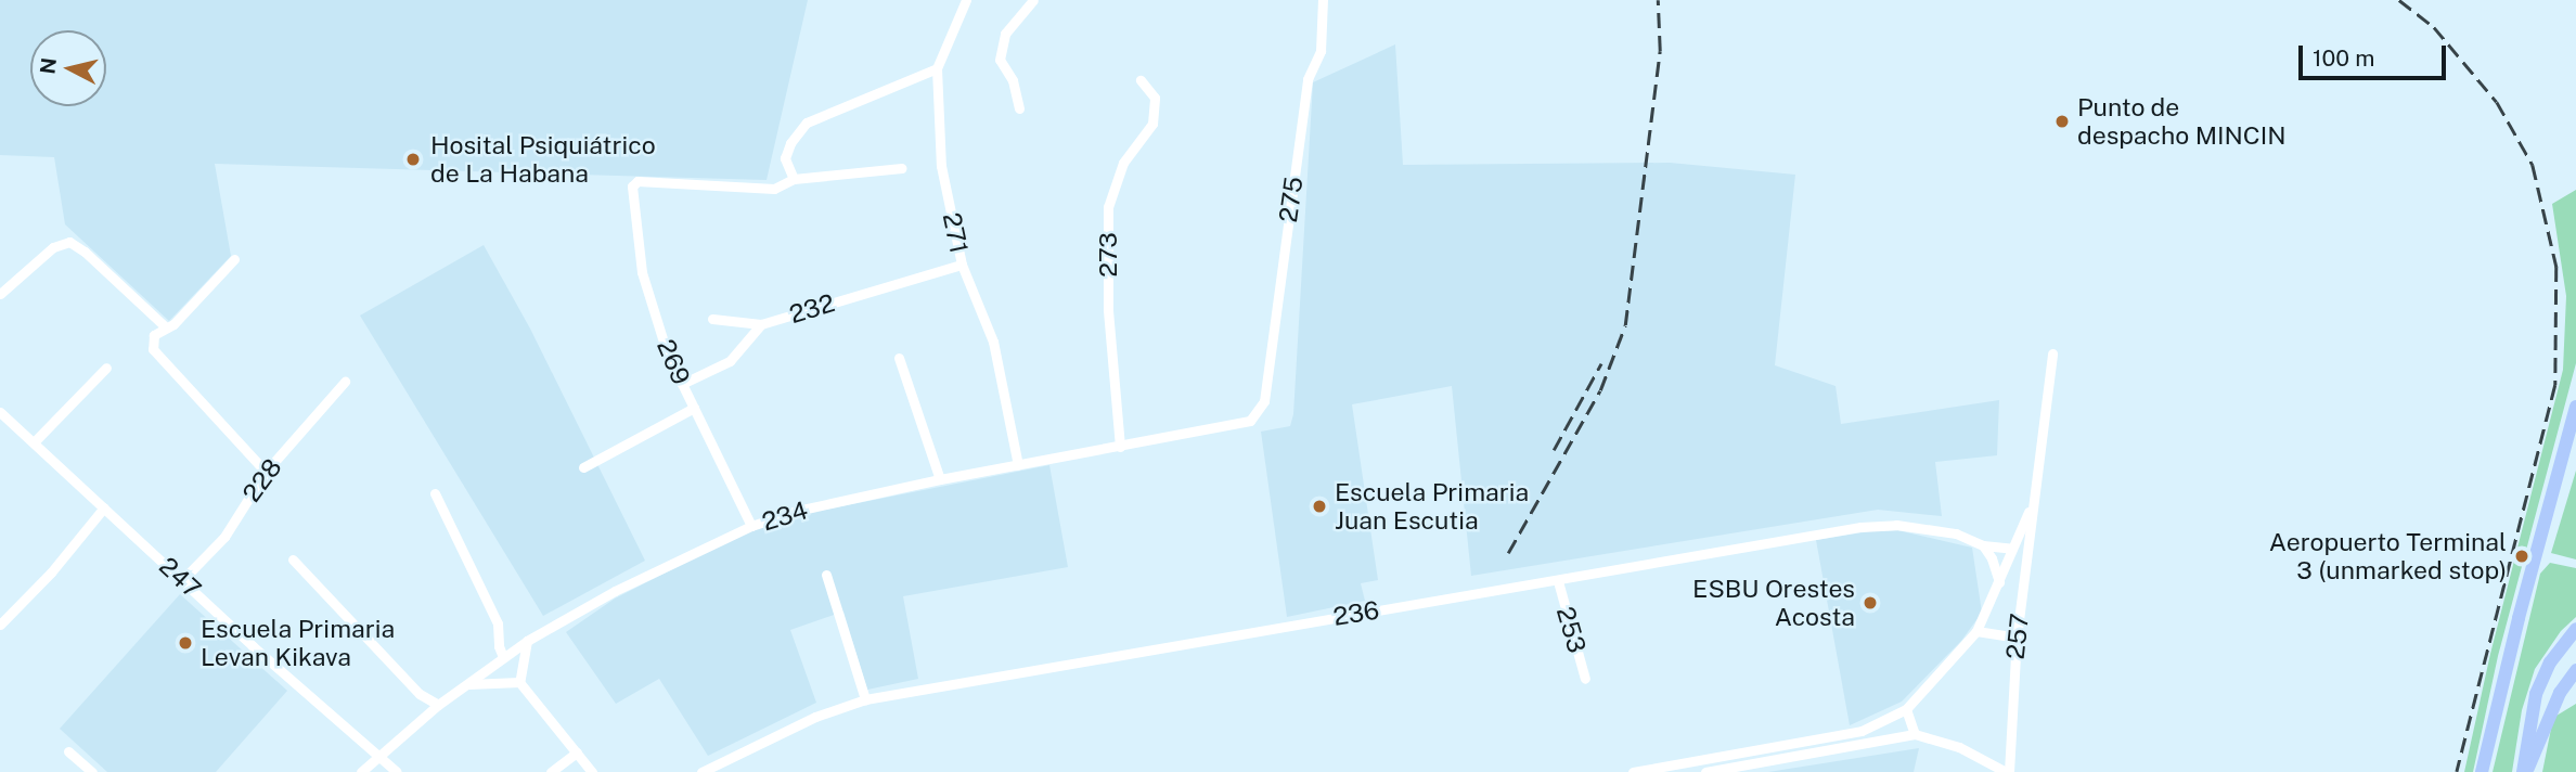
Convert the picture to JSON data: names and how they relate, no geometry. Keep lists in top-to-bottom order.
{
  "streets": {
    "street": [
      "275",
      "271",
      "273",
      "232",
      "269",
      "228",
      "234",
      "247",
      "236",
      "253",
      "257"
    ]
  },
  "crossings": [
    ["275", "234"],
    ["271", "232"],
    ["271", "234"],
    ["273", "234"],
    ["232", "269"],
    ["269", "234"],
    ["228", "247"],
    ["234", "247"],
    ["236", "253"],
    ["236", "257"]
  ],
  "places": [
    "Punto de despacho MINCIN",
    "Hosital Psiquiátrico de La Habana",
    "Escuela Primaria Juan Escutia",
    "Aeropuerto Terminal 3 (unmarked stop)",
    "ESBU Orestes Acosta",
    "Escuela Primaria Levan Kikava"
  ],
  "scale_bar": "100 m",
  "north": "left"
}
